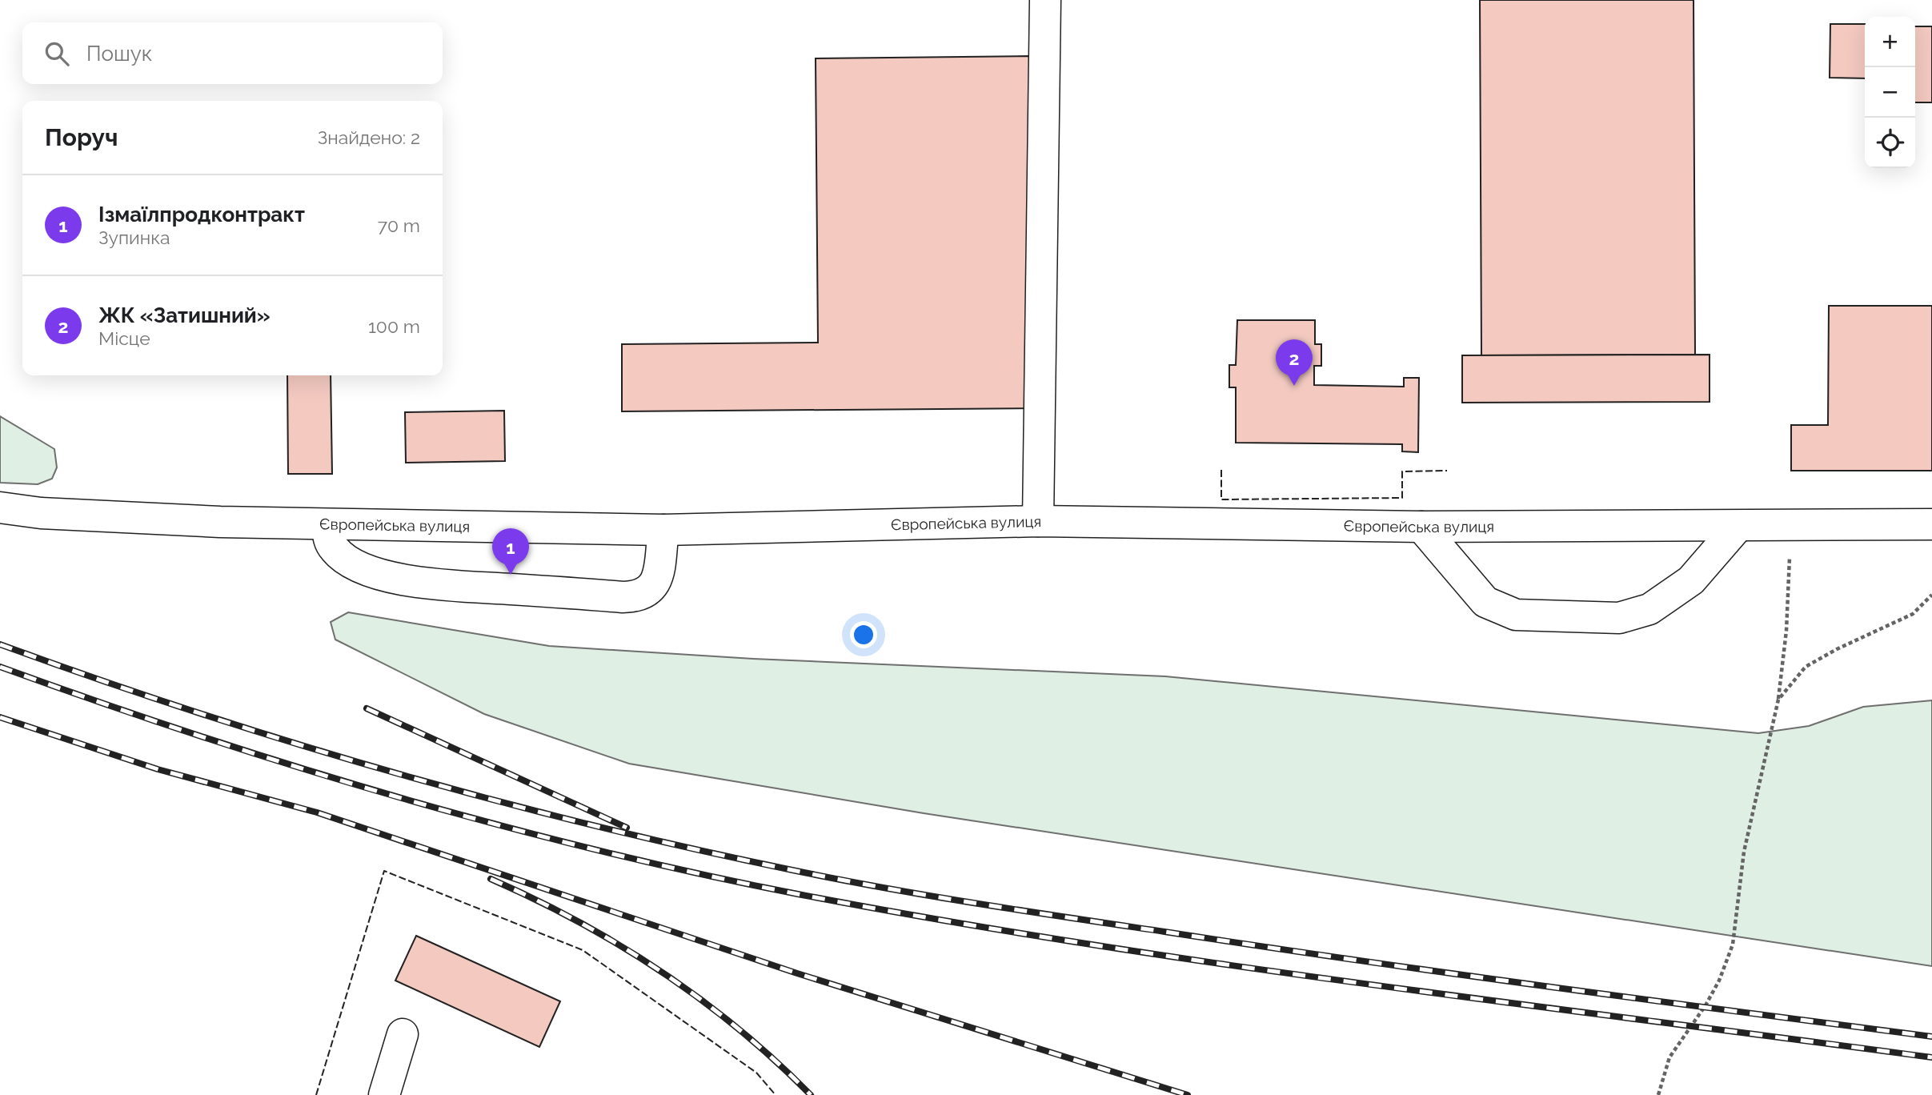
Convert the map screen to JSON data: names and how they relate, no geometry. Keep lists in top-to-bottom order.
{
  "streets": {
    "main road": ["Європейська вулиця"]
  },
  "page": {
    "map_buttons": ["+", "−"],
    "search": "Пошук",
    "heading": ["Поруч", "Знайдено: 2"],
    "list": [
      {
        "mark": "1",
        "name": "Ізмаїлпродконтракт",
        "note": "Зупинка",
        "value": "70 m"
      },
      {
        "mark": "2",
        "name": "ЖК «Затишний»",
        "note": "Місце",
        "value": "100 m"
      }
    ],
    "pins": ["2", "1"]
  }
}
